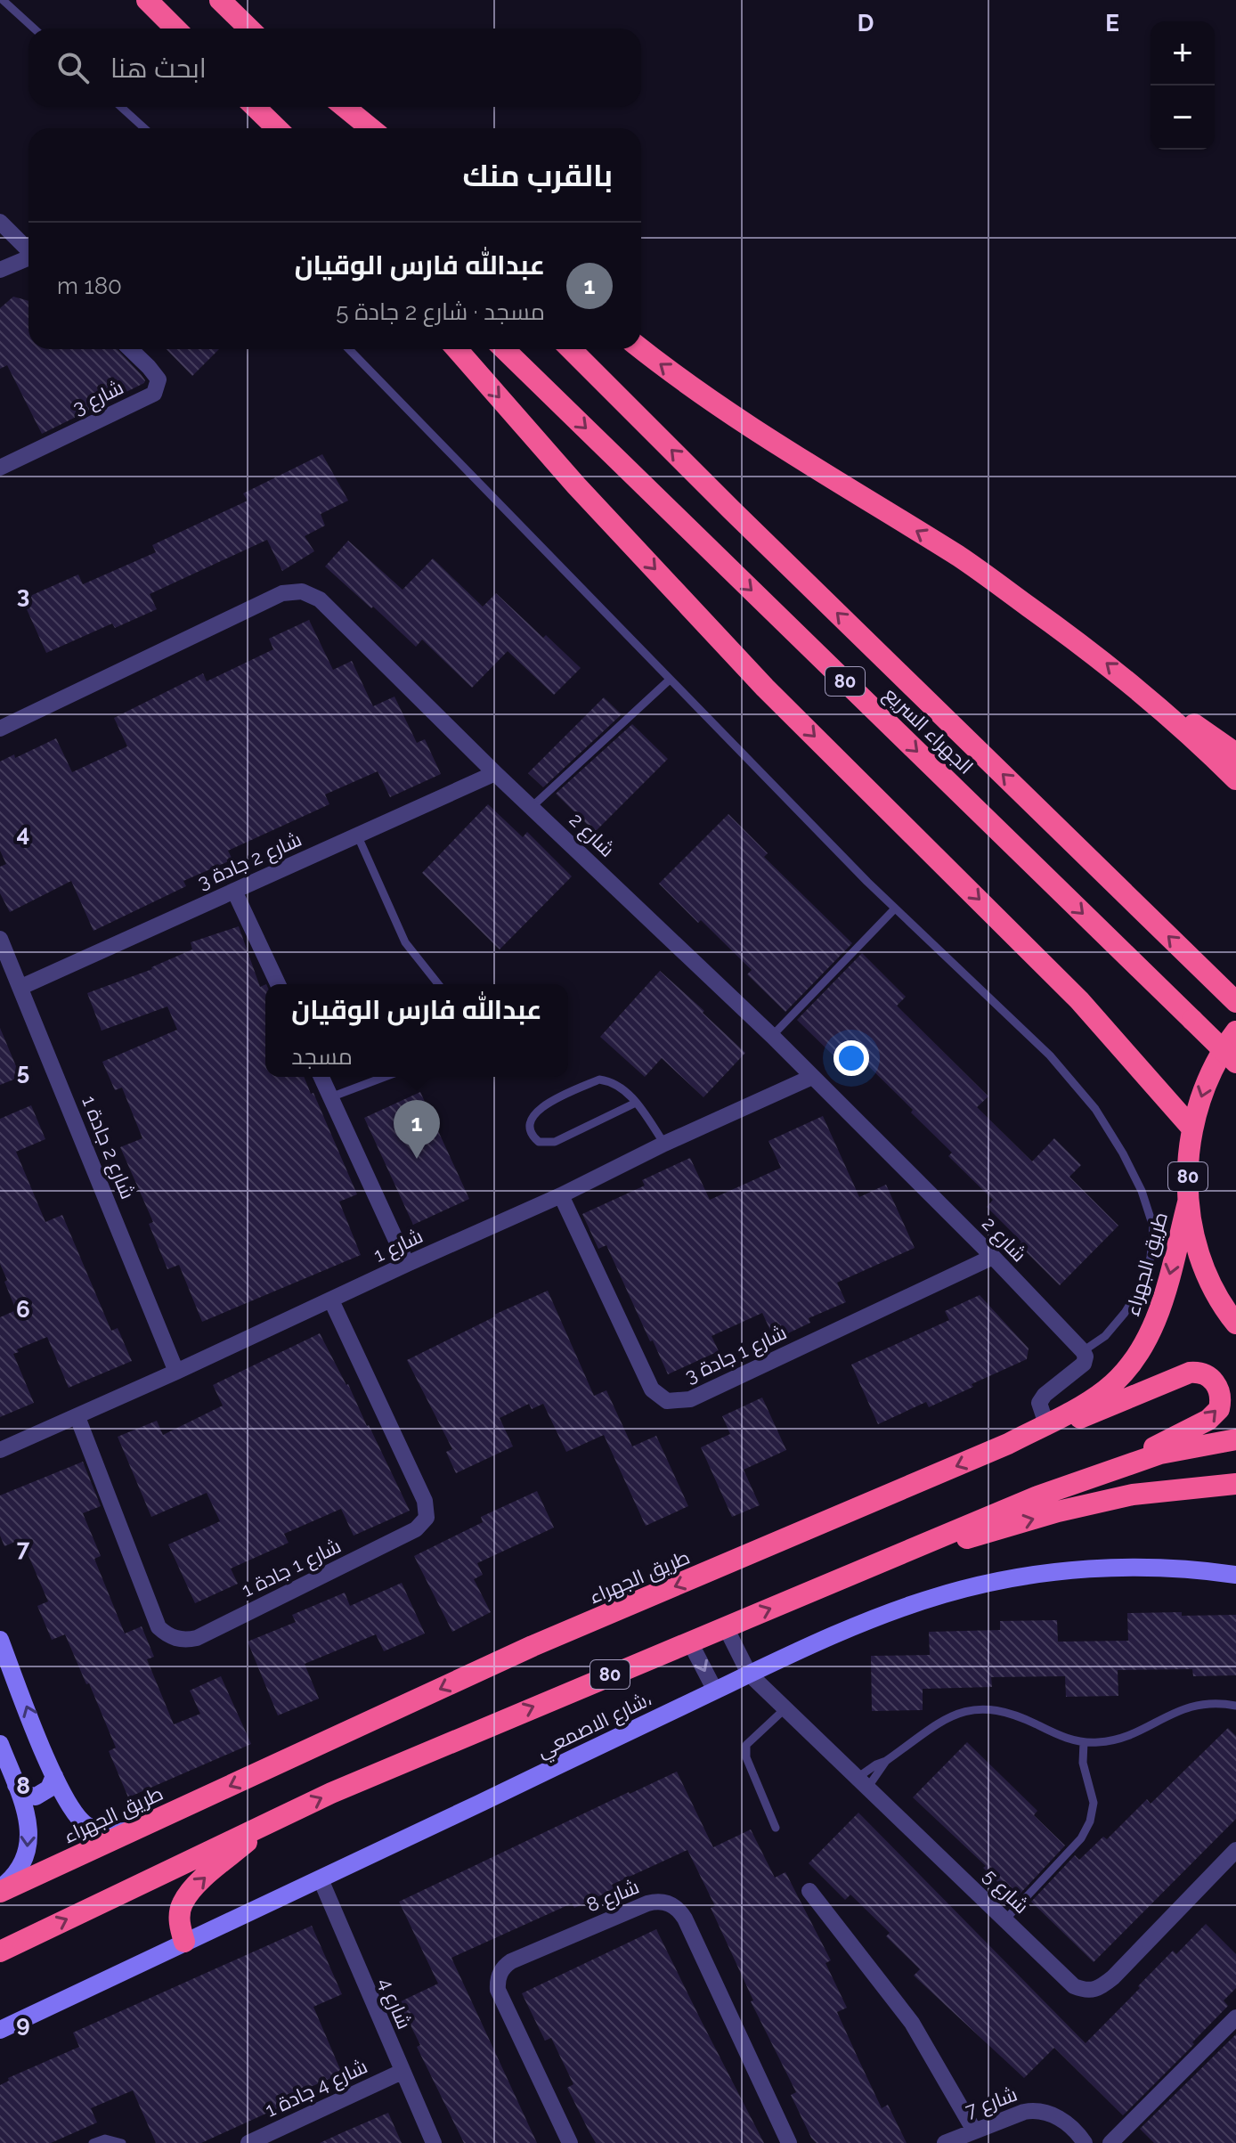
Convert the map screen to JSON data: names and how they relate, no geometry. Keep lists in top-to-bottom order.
{
  "streets": {
    "highway": ["80", "الجهراء السريع", "طريق الجهراء"],
    "street": [
      "شارع 3",
      "شارع 2",
      "شارع 2 جادة 3",
      "شارع 2 جادة 1",
      "شارع 1",
      "شارع 1 جادة 3",
      "شارع 1 جادة 1",
      "شارع الاصمعي،",
      "شارع 5",
      "شارع 8",
      "شارع 4",
      "شارع 4 جادة 1",
      "شارع 7"
    ]
  },
  "crossings": [
    ["80", "طريق الجهراء"],
    ["شارع 2", "شارع 2 جادة 3"],
    ["شارع 2", "شارع 1"],
    ["شارع 2", "شارع 1 جادة 3"],
    ["شارع 2 جادة 3", "شارع 2 جادة 1"],
    ["شارع 2 جادة 1", "شارع 1"],
    ["شارع 1", "شارع 1 جادة 3"],
    ["شارع 1", "شارع 1 جادة 1"],
    ["شارع الاصمعي،", "شارع 5"],
    ["شارع الاصمعي،", "شارع 4"],
    ["شارع 4", "شارع 4 جادة 1"]
  ],
  "page": {
    "map_buttons": ["+", "−"],
    "search": "ابحث هنا",
    "heading": "بالقرب منك",
    "list": [
      {
        "mark": "1",
        "name": "عبدالله فارس الوقيان",
        "note": "مسجد · شارع 2 جادة 5",
        "value": "180 m"
      }
    ],
    "popup": ["عبدالله فارس الوقيان", "مسجد"],
    "pins": "1"
  },
  "grid": {
    "columns": ["D", "E"],
    "rows": [
      "3",
      "4",
      "5",
      "6",
      "7",
      "8",
      "9"
    ]
  }
}
